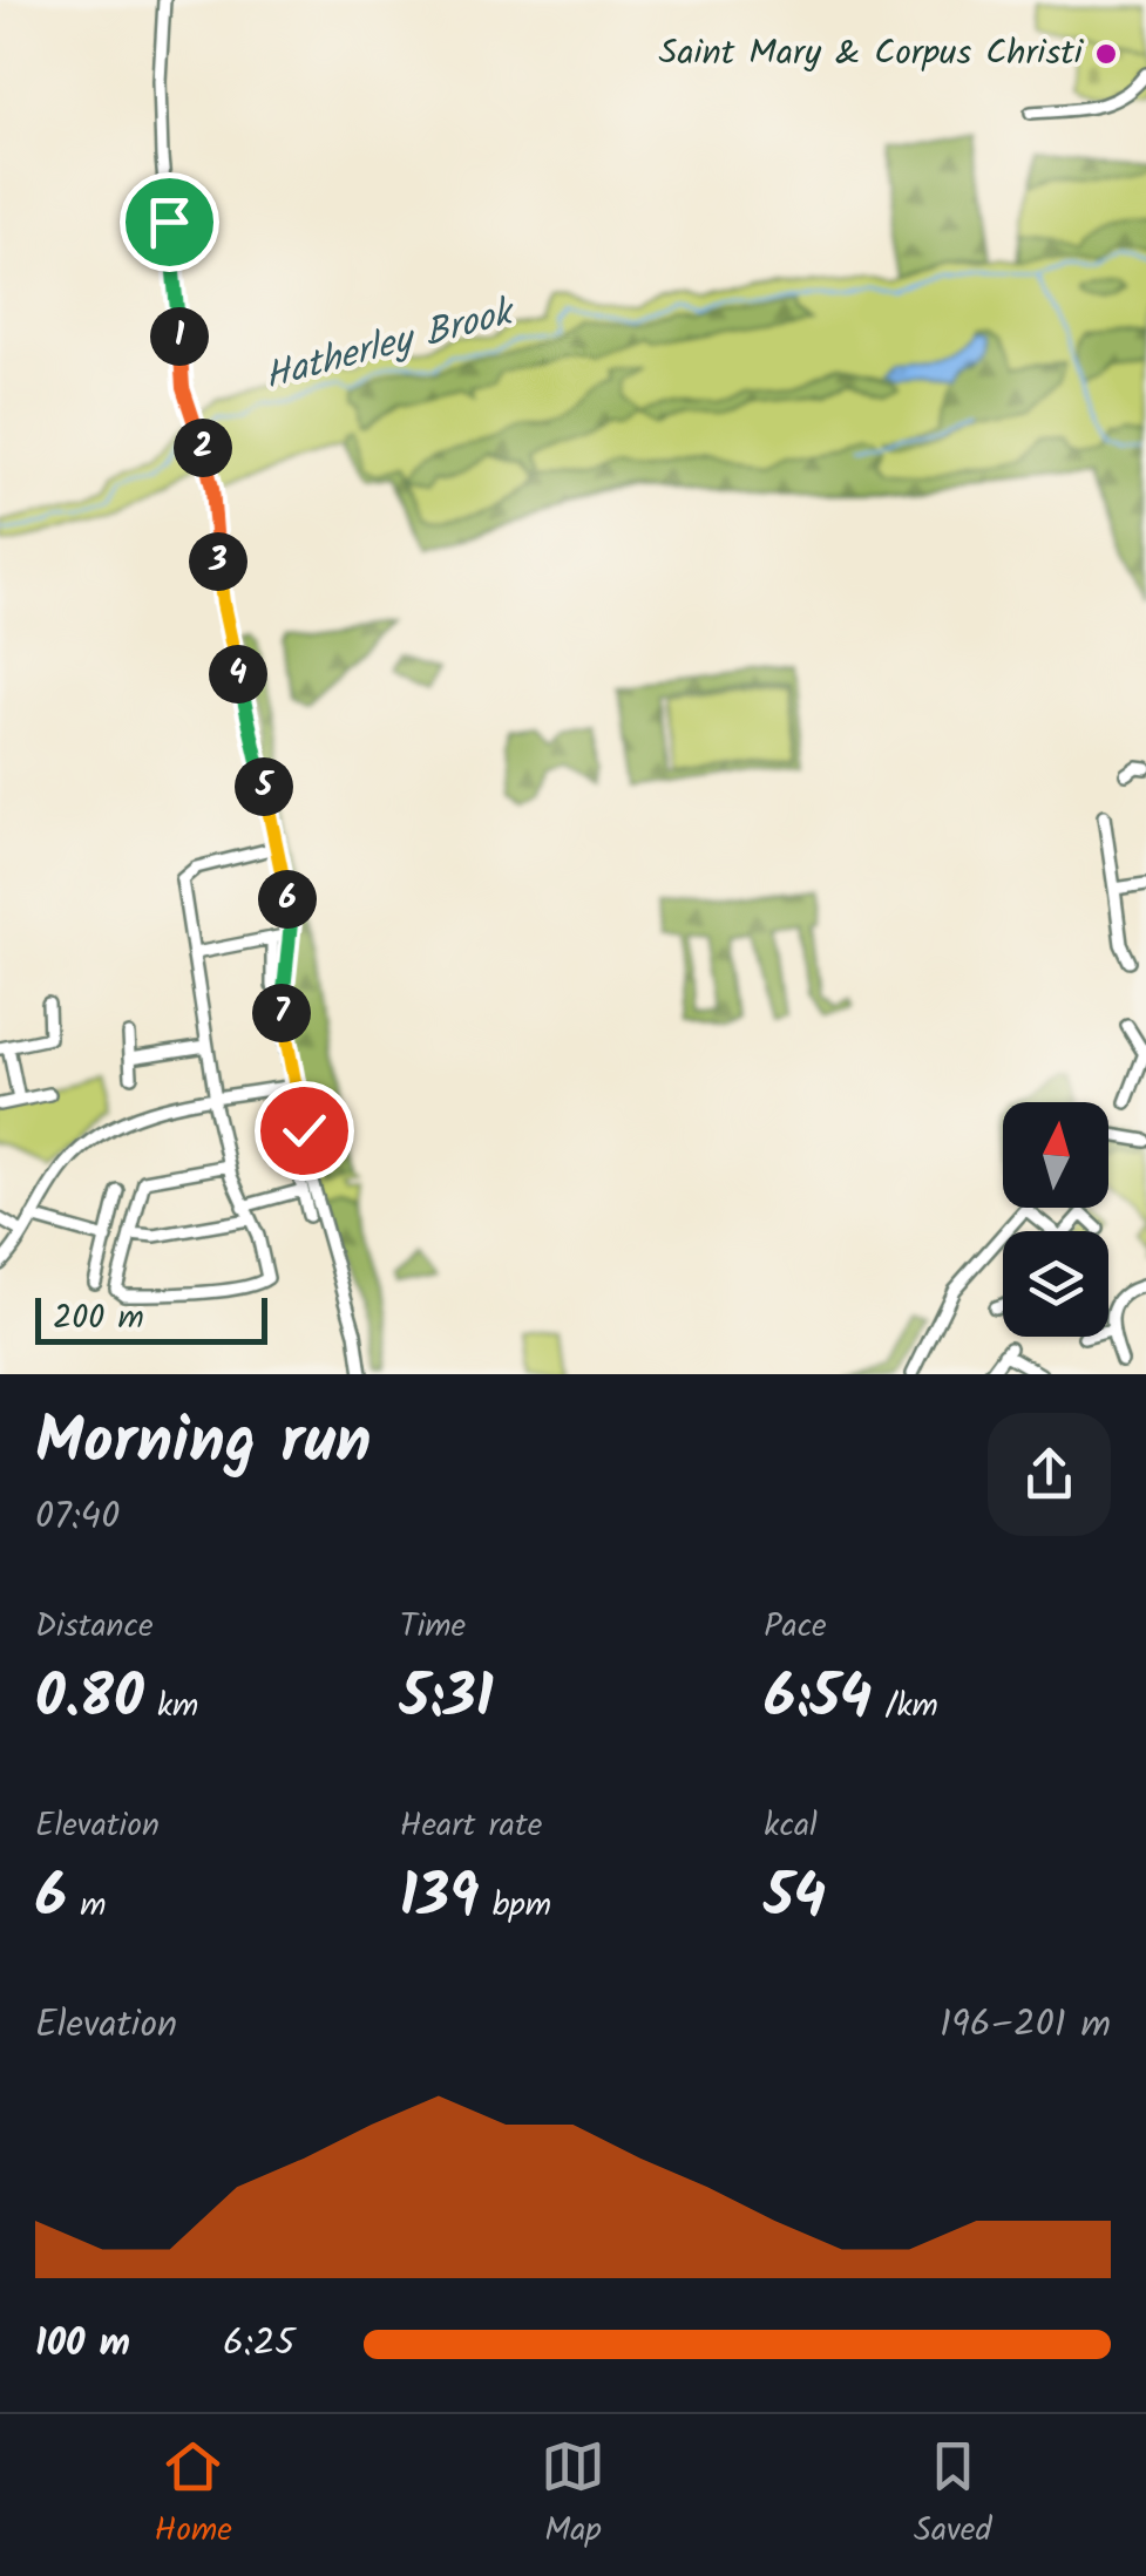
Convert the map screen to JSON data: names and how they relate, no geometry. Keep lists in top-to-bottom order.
{
  "water": ["Hatherley Brook"],
  "places": ["Saint Mary & Corpus Christi"],
  "scale_bar": "200 m",
  "north": "top",
  "page": {
    "pins": [
      "1",
      "2",
      "3",
      "4",
      "5",
      "6",
      "7"
    ],
    "scale": "200 m",
    "heading": ["Morning run", "07:40"],
    "stats": [
      ["Distance", "0.80 km"],
      ["Time", "5:31"],
      ["Pace", "6:54 /km"],
      ["Elevation", "6 m"],
      ["Heart rate", "139 bpm"],
      ["kcal", "54"]
    ],
    "chart": ["Elevation", "196–201 m"],
    "list": [
      {
        "name": "100 m",
        "note": "6:25"
      }
    ],
    "tabs": ["Home", "Map", "Saved"]
  }
}
